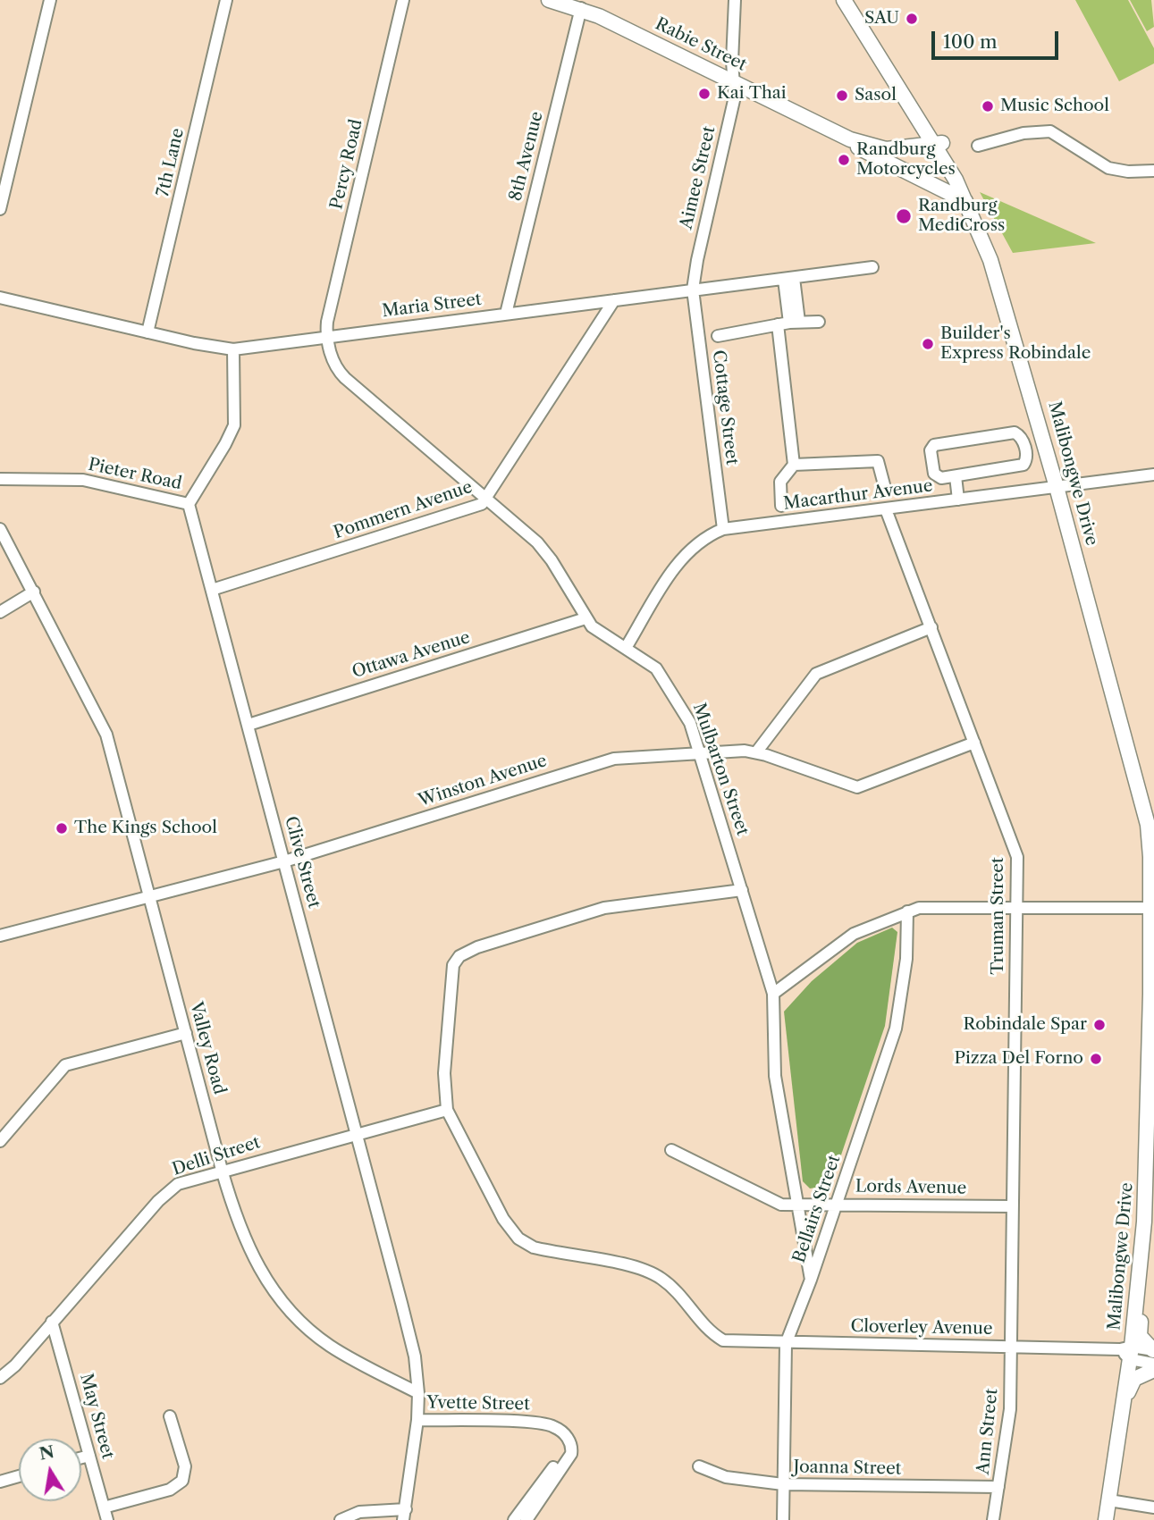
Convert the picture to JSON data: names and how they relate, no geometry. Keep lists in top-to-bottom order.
{
  "streets": {
    "main road": ["Rabie Street", "Malibongwe Drive"],
    "street": [
      "8th Avenue",
      "7th Lane",
      "Percy Road",
      "Aimee Street",
      "Maria Street",
      "Cottage Street",
      "Pieter Road",
      "Macarthur Avenue",
      "Pommern Avenue",
      "Ottawa Avenue",
      "Mulbarton Street",
      "Winston Avenue",
      "Clive Street",
      "Truman Street",
      "Valley Road",
      "Delli Street",
      "Lords Avenue",
      "Bellairs Street",
      "Cloverley Avenue",
      "Yvette Street",
      "May Street",
      "Ann Street",
      "Joanna Street"
    ]
  },
  "crossings": [
    ["Rabie Street", "8th Avenue"],
    ["Rabie Street", "Aimee Street"],
    ["Rabie Street", "Malibongwe Drive"],
    ["8th Avenue", "Maria Street"],
    ["7th Lane", "Maria Street"],
    ["Percy Road", "Maria Street"],
    ["Percy Road", "Mulbarton Street"],
    ["Aimee Street", "Maria Street"],
    ["Aimee Street", "Cottage Street"],
    ["Maria Street", "Cottage Street"],
    ["Maria Street", "Pommern Avenue"],
    ["Maria Street", "Mulbarton Street"],
    ["Cottage Street", "Macarthur Avenue"],
    ["Malibongwe Drive", "Macarthur Avenue"],
    ["Malibongwe Drive", "Cloverley Avenue"],
    ["Pieter Road", "Clive Street"],
    ["Macarthur Avenue", "Mulbarton Street"],
    ["Macarthur Avenue", "Truman Street"],
    ["Pommern Avenue", "Mulbarton Street"],
    ["Pommern Avenue", "Clive Street"],
    ["Ottawa Avenue", "Mulbarton Street"],
    ["Ottawa Avenue", "Clive Street"],
    ["Mulbarton Street", "Winston Avenue"],
    ["Mulbarton Street", "Lords Avenue"],
    ["Mulbarton Street", "Bellairs Street"],
    ["Winston Avenue", "Clive Street"],
    ["Winston Avenue", "Truman Street"],
    ["Winston Avenue", "Valley Road"],
    ["Clive Street", "Valley Road"],
    ["Clive Street", "Delli Street"],
    ["Truman Street", "Lords Avenue"],
    ["Truman Street", "Cloverley Avenue"],
    ["Truman Street", "Ann Street"],
    ["Valley Road", "Delli Street"],
    ["Delli Street", "Cloverley Avenue"],
    ["Delli Street", "May Street"],
    ["Lords Avenue", "Bellairs Street"],
    ["Bellairs Street", "Cloverley Avenue"],
    ["Bellairs Street", "Joanna Street"],
    ["Cloverley Avenue", "Ann Street"],
    ["Ann Street", "Joanna Street"]
  ],
  "places": [
    "SAU",
    "Kai Thai",
    "Sasol",
    "Music School",
    "Randburg Motorcycles",
    "Randburg MediCross",
    "Builder's Express Robindale",
    "The Kings School",
    "Robindale Spar",
    "Pizza Del Forno"
  ],
  "scale_bar": "100 m",
  "north": "top"
}
